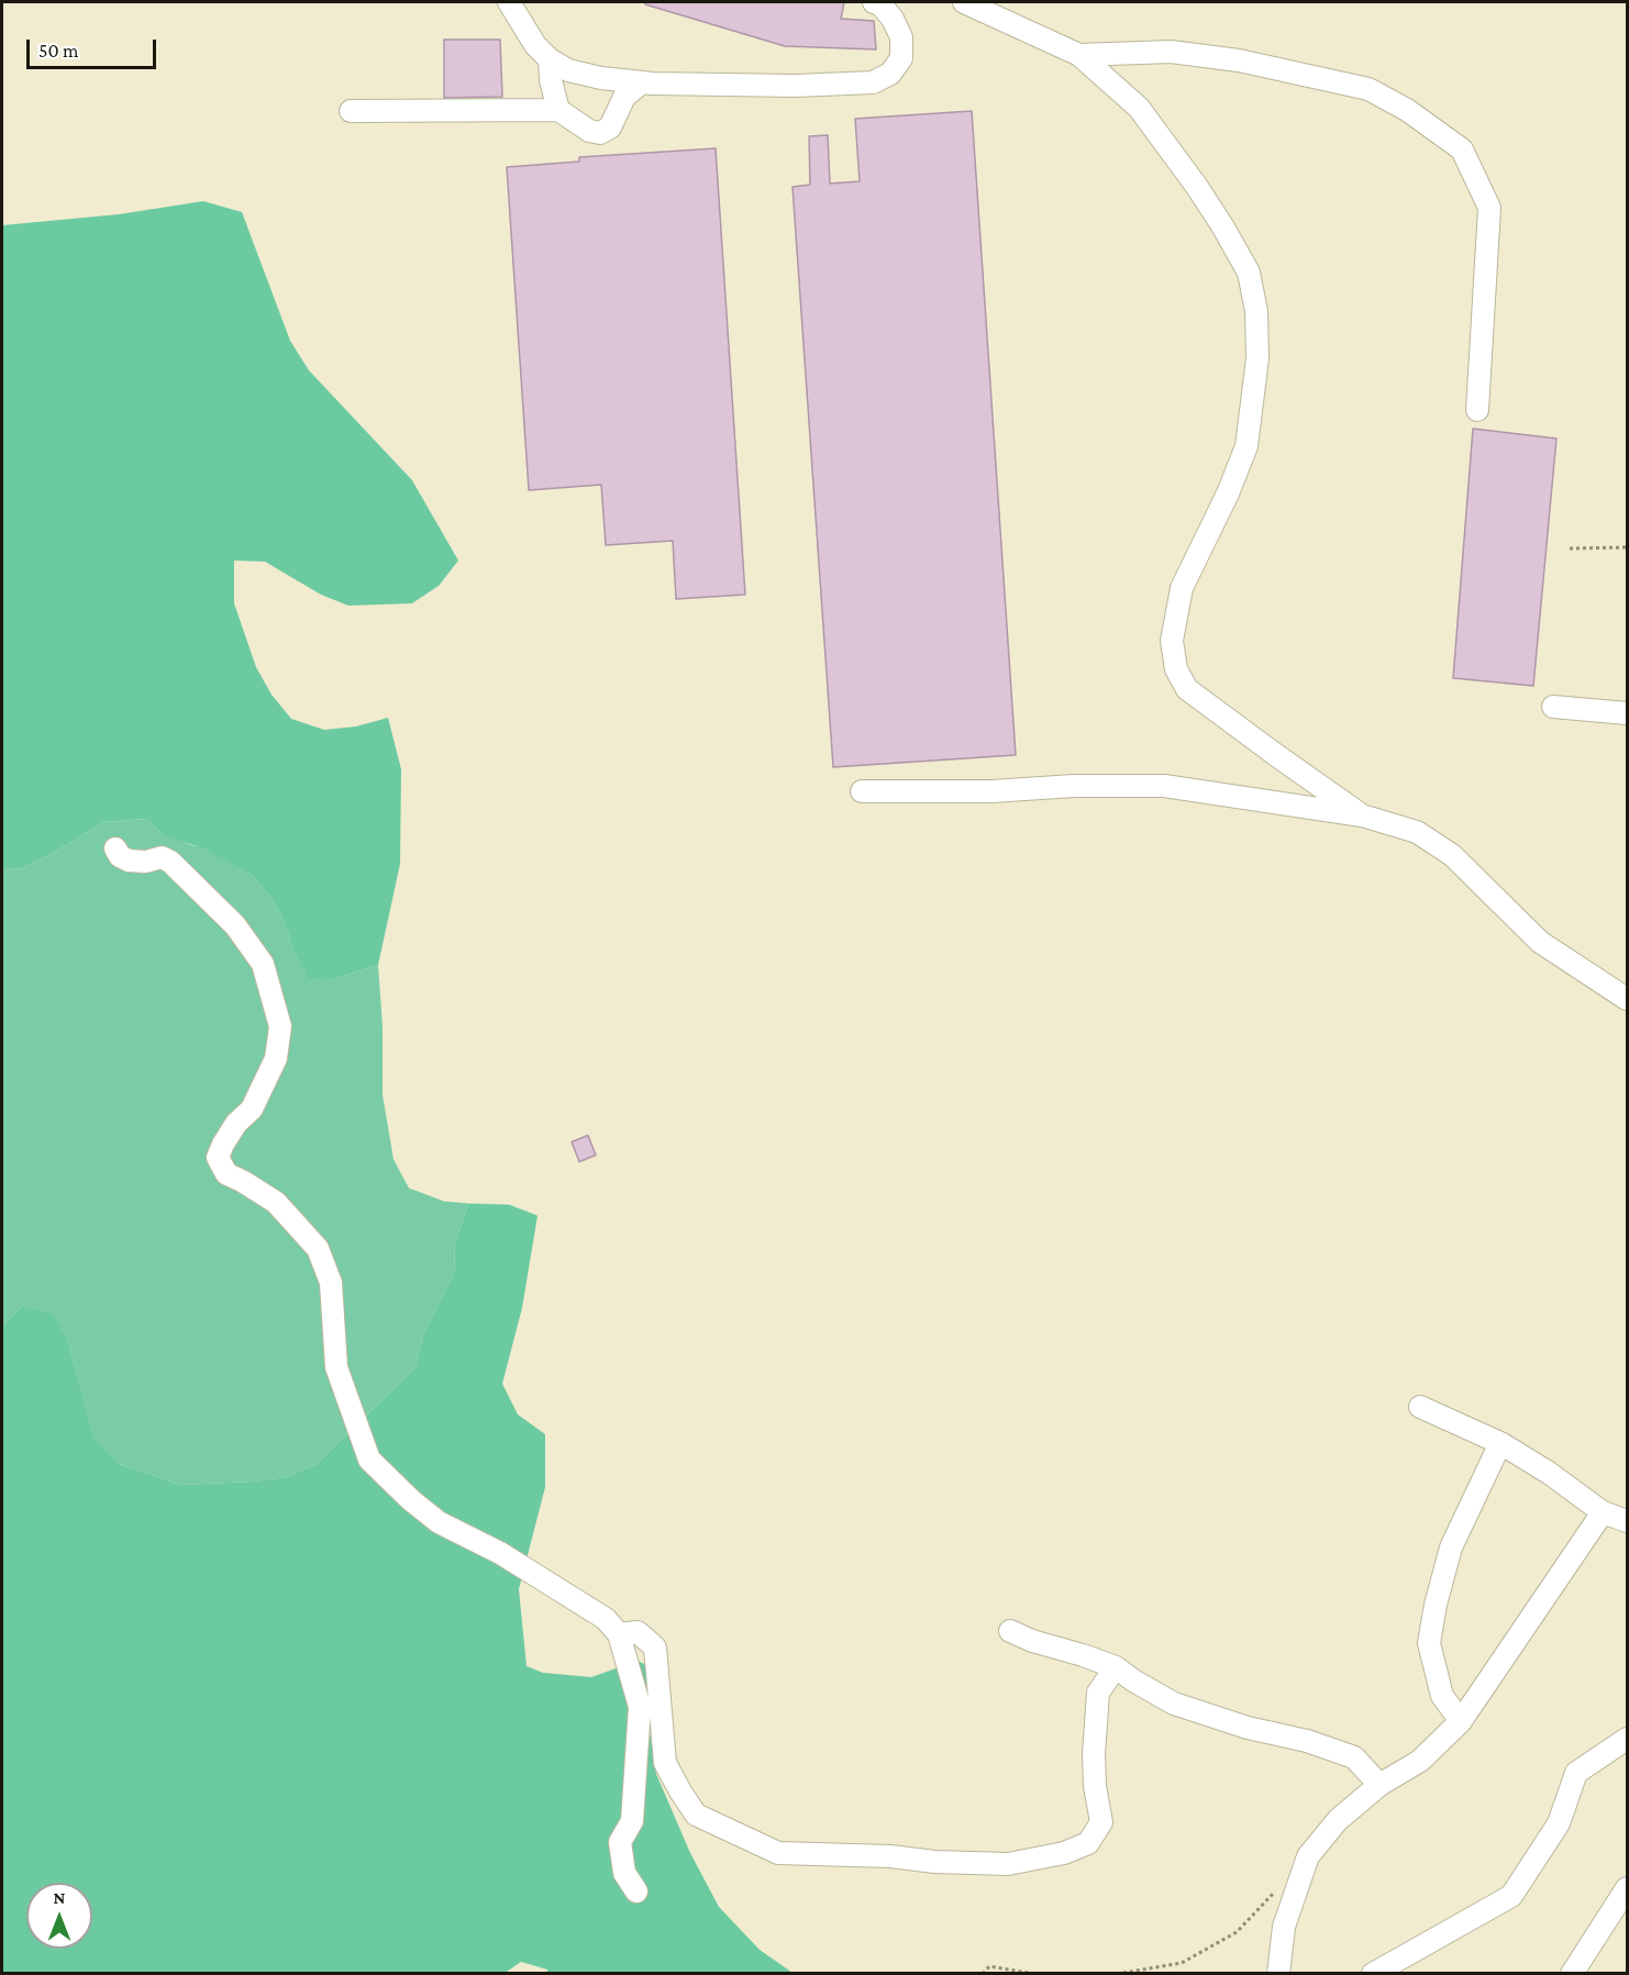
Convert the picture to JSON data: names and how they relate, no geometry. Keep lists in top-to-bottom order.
{
  "scale_bar": "50 m",
  "north": "top"
}
